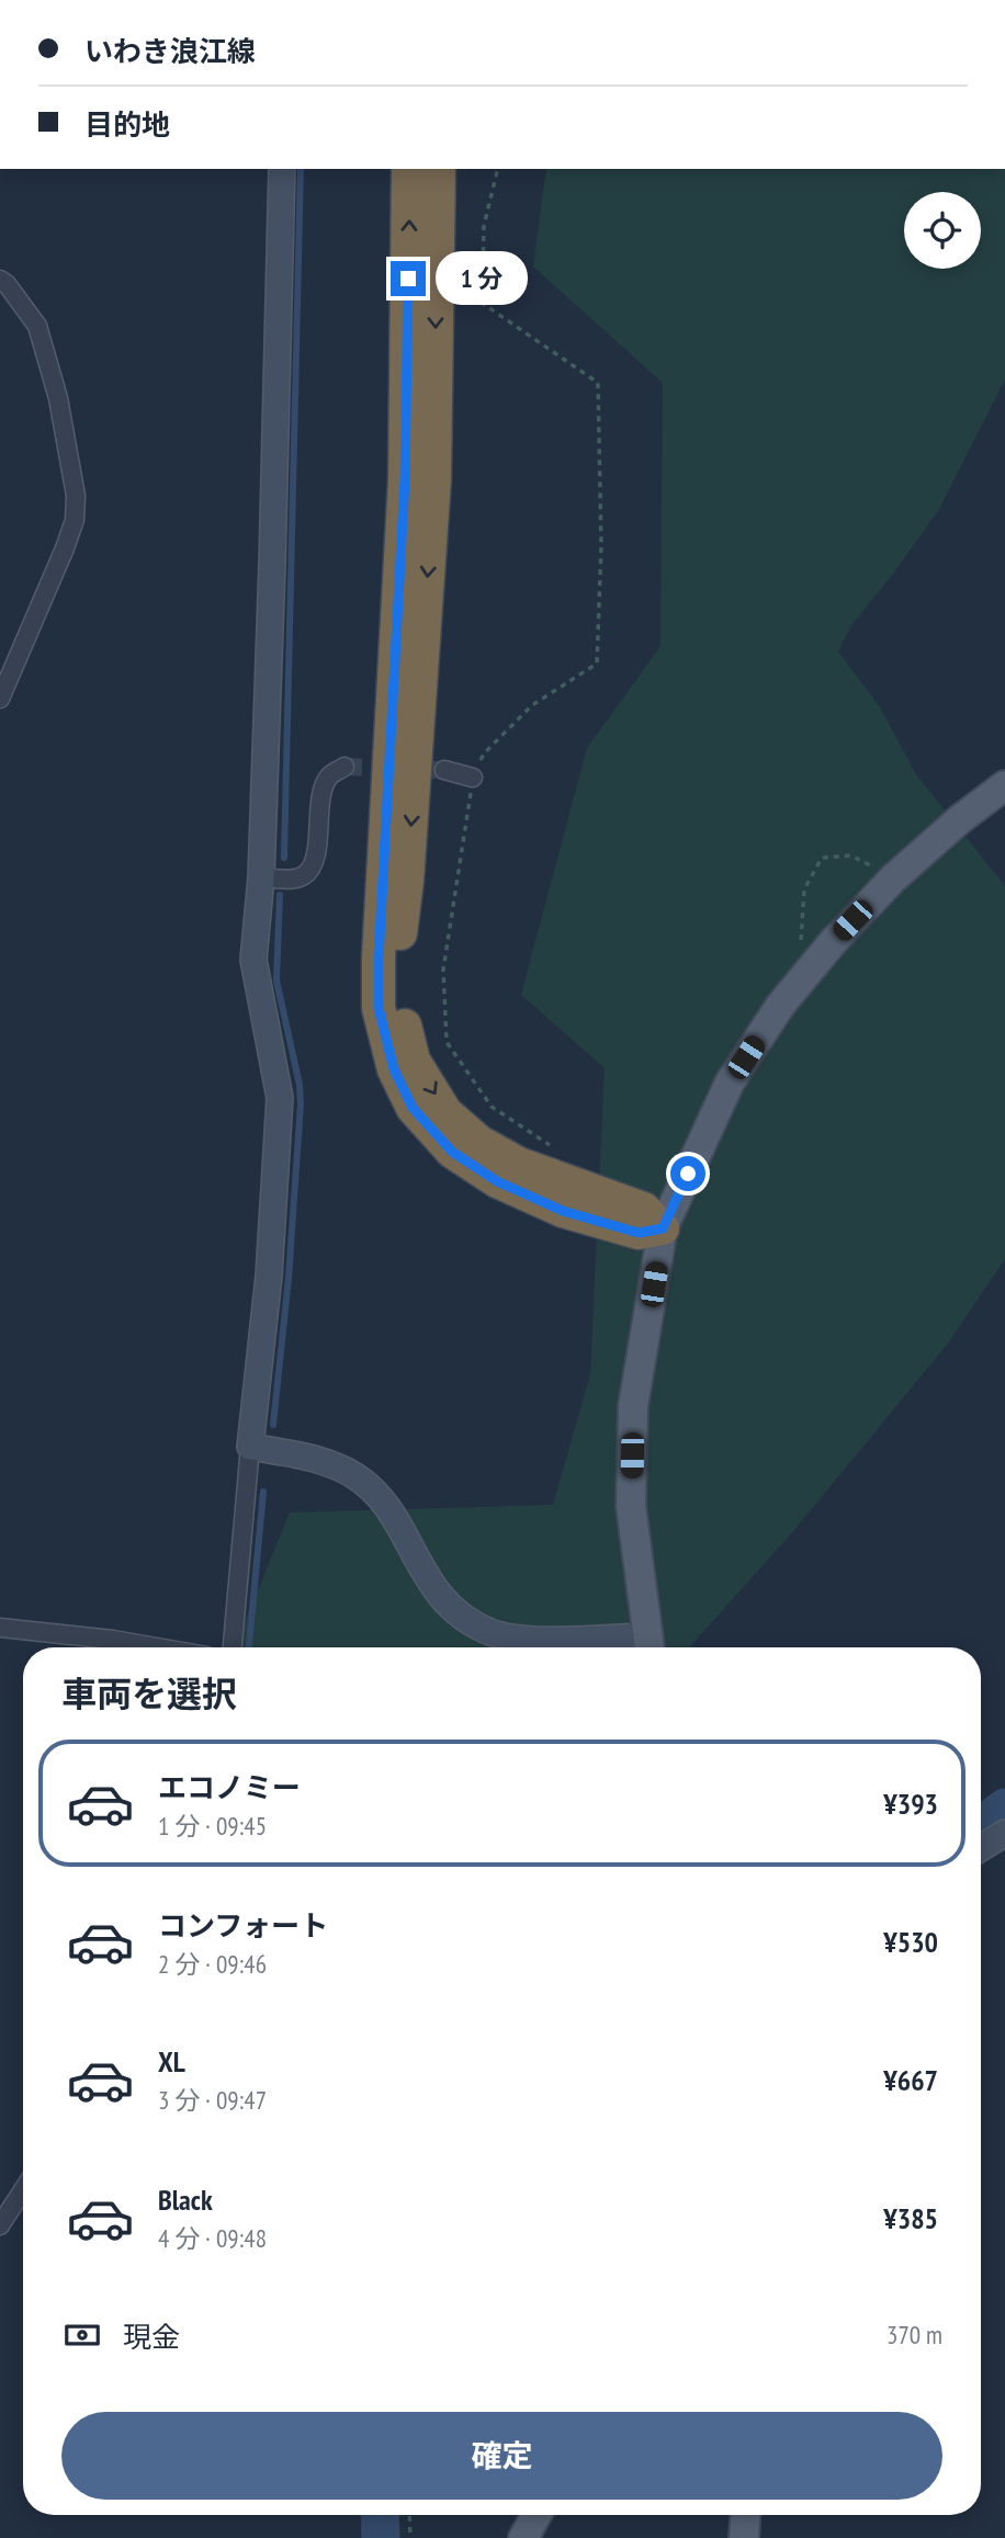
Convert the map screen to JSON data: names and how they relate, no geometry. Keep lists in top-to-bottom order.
{
  "page": {
    "banner": ["いわき浪江線", "目的地"],
    "bubble": "1 分",
    "heading": "車両を選択",
    "list": [
      {
        "name": "エコノミー",
        "note": "1 分 · 09:45",
        "value": "¥393"
      },
      {
        "name": "コンフォート",
        "note": "2 分 · 09:46",
        "value": "¥530"
      },
      {
        "name": "XL",
        "note": "3 分 · 09:47",
        "value": "¥667"
      },
      {
        "name": "Black",
        "note": "4 分 · 09:48",
        "value": "¥385"
      }
    ],
    "pay": ["現金", "370 m"],
    "buttons": "確定"
  }
}
